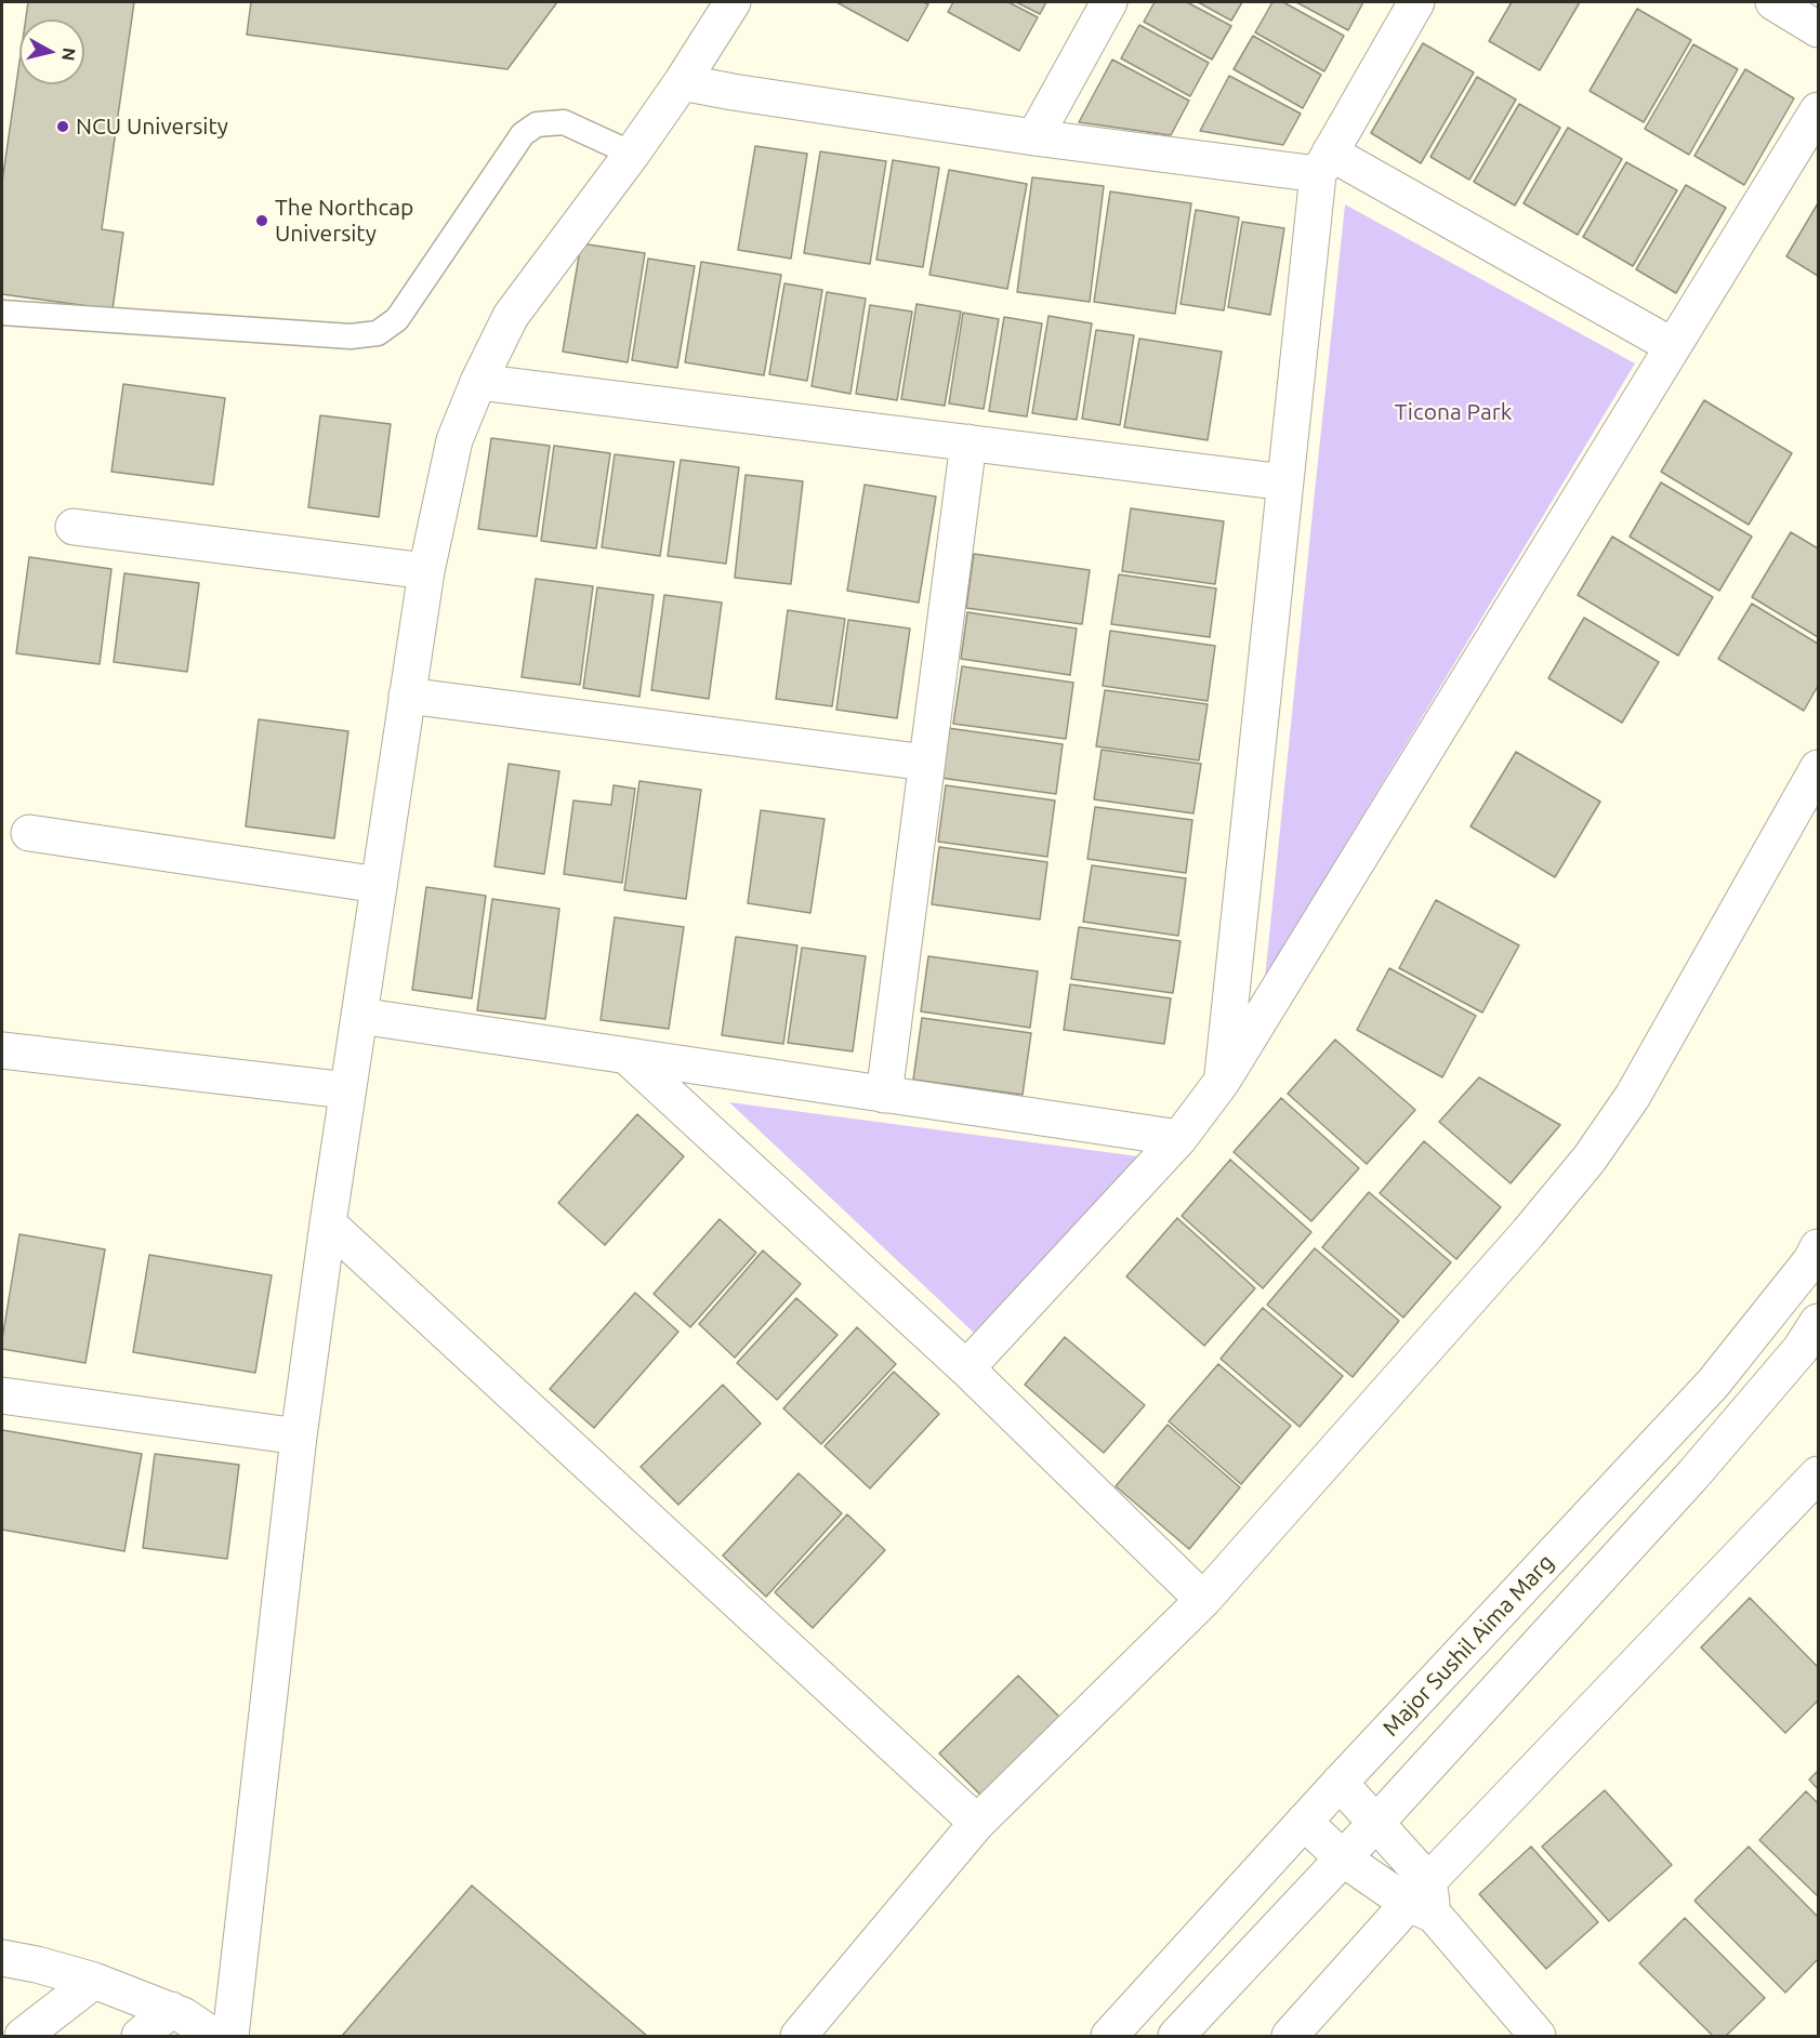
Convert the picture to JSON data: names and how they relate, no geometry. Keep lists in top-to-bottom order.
{
  "streets": {
    "street": ["Major Sushil Aima Marg"]
  },
  "parks": ["Ticona Park"],
  "places": ["NCU University", "The Northcap University"],
  "north": "right"
}
